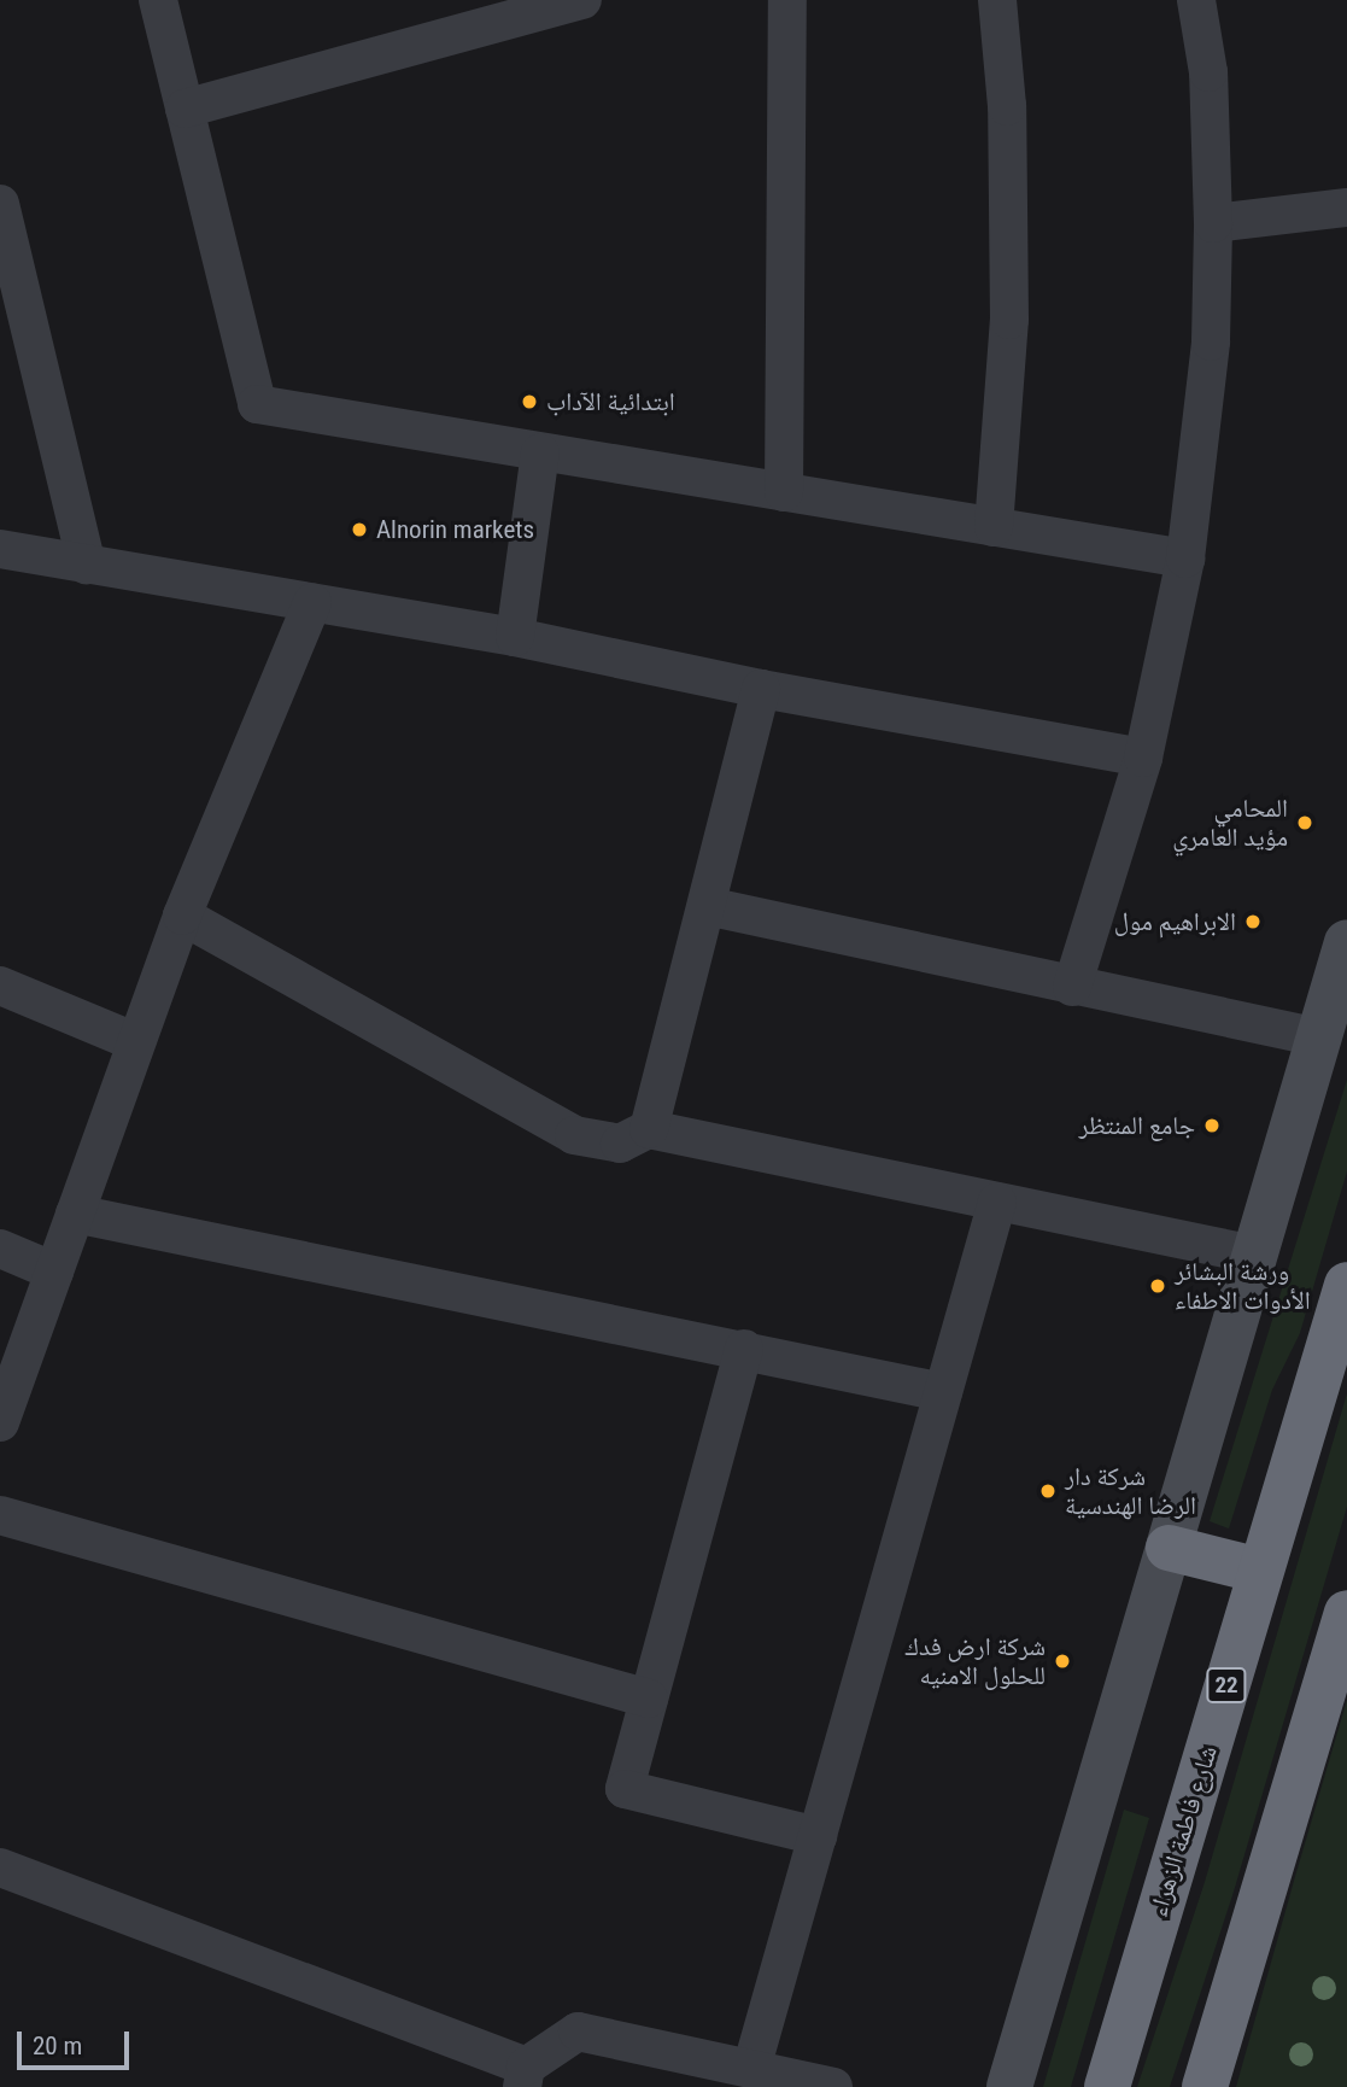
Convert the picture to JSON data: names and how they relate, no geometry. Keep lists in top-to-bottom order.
{
  "streets": {
    "highway": ["22", "شارع فاطمة الزهراء"]
  },
  "places": [
    "ابتدائية الآداب",
    "Alnorin markets",
    "المحامي مؤيد العامري",
    "الابراهيم مول",
    "جامع المنتظر",
    "ورشة البشائر الأدوات الاطفاء",
    "شركة دار الرضا الهندسية",
    "شركة ارض فدك للحلول الامنيه"
  ],
  "scale_bar": "20 m"
}
